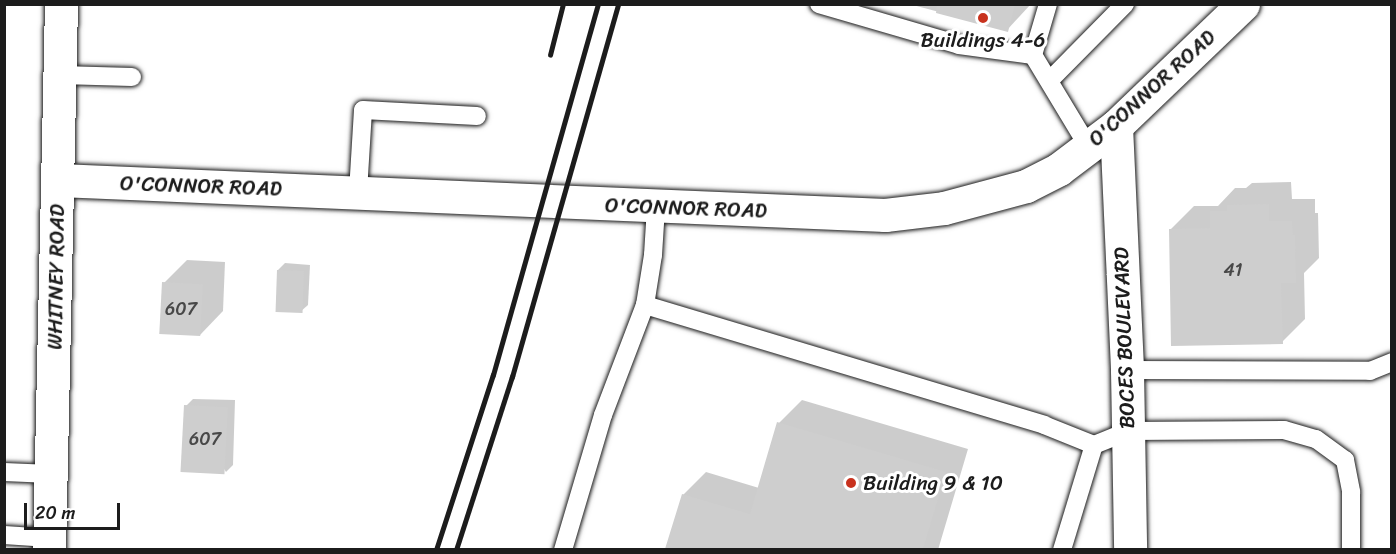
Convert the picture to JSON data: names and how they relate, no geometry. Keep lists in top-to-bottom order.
{
  "streets": {
    "street": ["O'CONNOR ROAD", "WHITNEY ROAD", "BOCES BOULEVARD"]
  },
  "crossings": [
    ["O'CONNOR ROAD", "WHITNEY ROAD"],
    ["O'CONNOR ROAD", "BOCES BOULEVARD"]
  ],
  "places": ["Buildings 4-6", "Building 9 & 10"],
  "house_numbers": ["41", "607", "607"],
  "scale_bar": "20 m"
}
